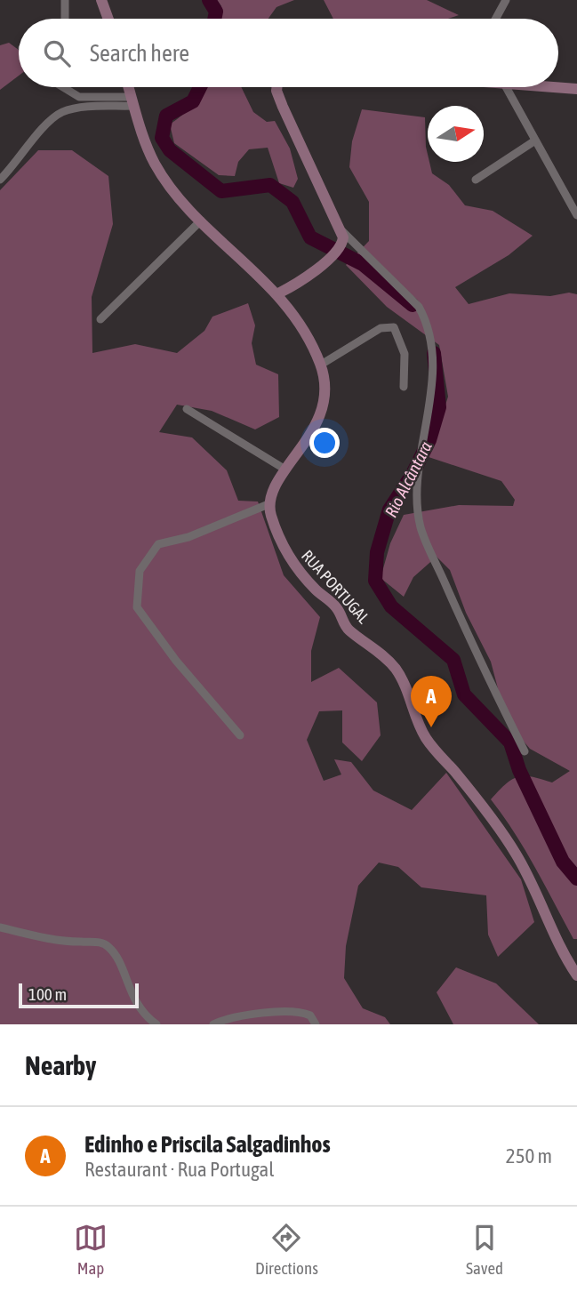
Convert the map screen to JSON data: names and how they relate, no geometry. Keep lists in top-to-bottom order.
{
  "streets": {
    "street": ["RUA PORTUGAL"]
  },
  "water": ["Rio Alcântara"],
  "scale_bar": "100 m",
  "north": "right",
  "page": {
    "search": "Search here",
    "pins": "A",
    "scale": "100 m",
    "heading": "Nearby",
    "list": [
      {
        "mark": "A",
        "name": "Edinho e Priscila Salgadinhos",
        "note": "Restaurant · Rua Portugal",
        "value": "250 m"
      }
    ],
    "nav": ["Map", "Directions", "Saved"]
  }
}
